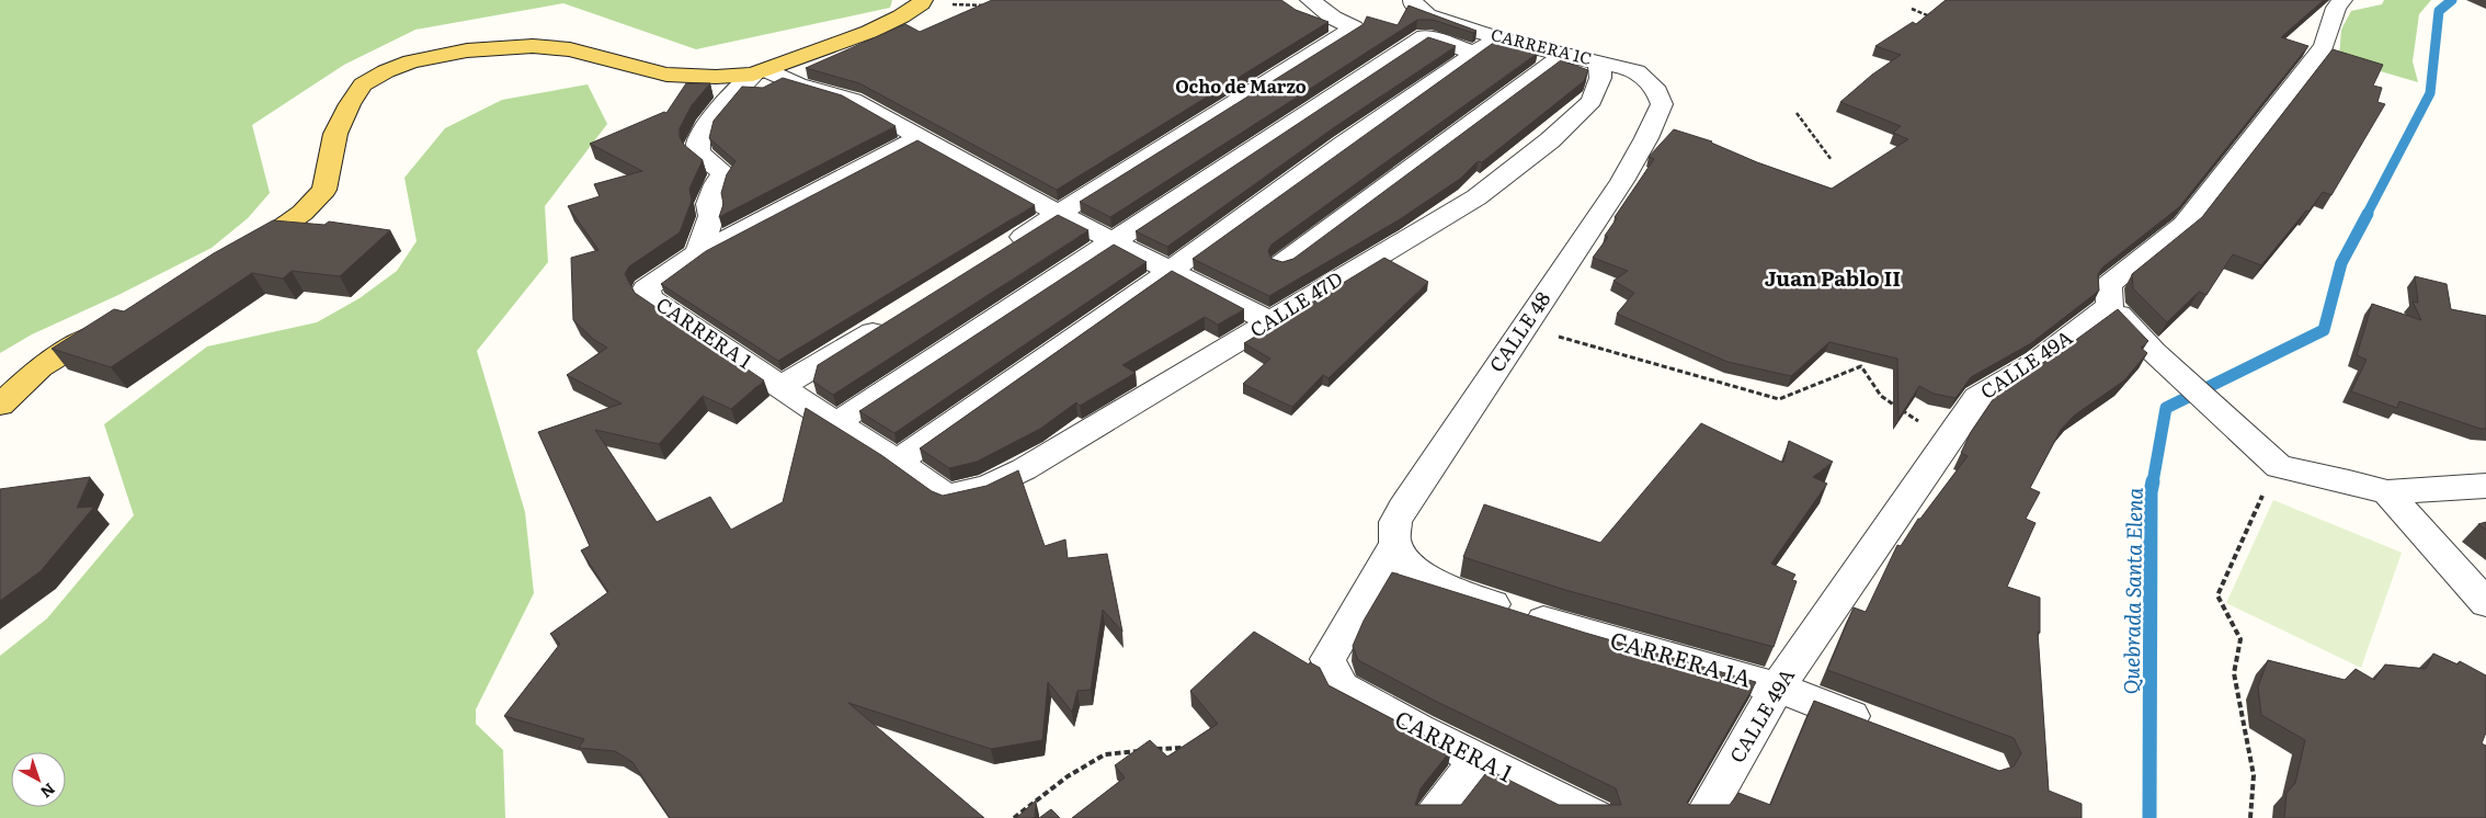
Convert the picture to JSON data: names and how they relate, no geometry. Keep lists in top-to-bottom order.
{
  "streets": {
    "street": [
      "CARRERA 1C",
      "CALLE 47D",
      "CALLE 48",
      "CARRERA 1",
      "CALLE 49A",
      "CARRERA 1A"
    ]
  },
  "crossings": [
    ["CARRERA 1C", "CALLE 47D"],
    ["CARRERA 1C", "CALLE 48"],
    ["CALLE 47D", "CARRERA 1"],
    ["CALLE 48", "CARRERA 1"],
    ["CALLE 48", "CARRERA 1A"],
    ["CARRERA 1", "CARRERA 1A"],
    ["CALLE 49A", "CARRERA 1A"]
  ],
  "districts": ["Ocho de Marzo", "Juan Pablo II"],
  "water": ["Quebrada Santa Elena"],
  "north": "bottom right"
}
